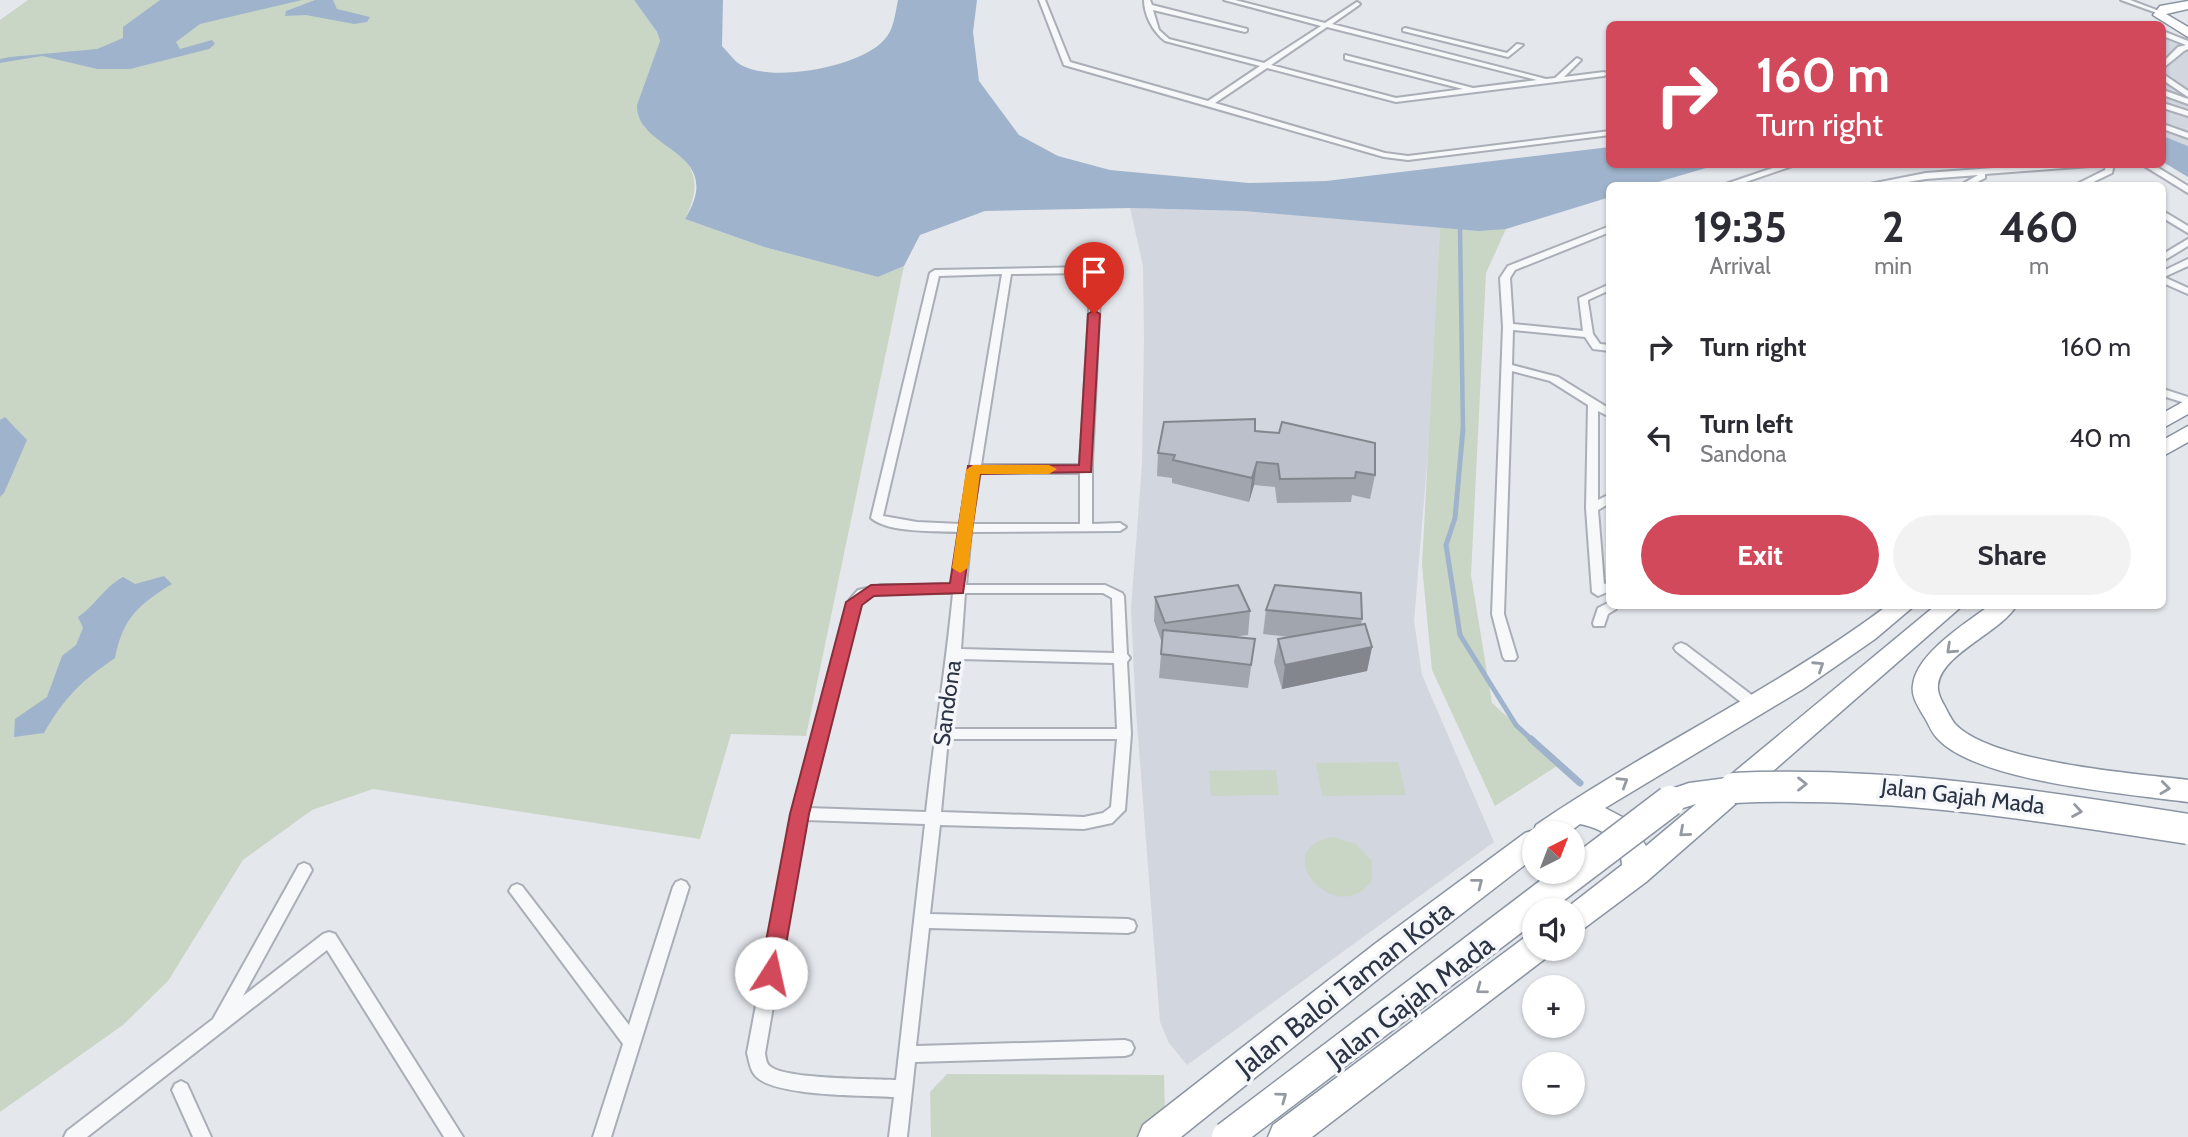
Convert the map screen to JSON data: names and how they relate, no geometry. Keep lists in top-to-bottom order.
{
  "streets": {
    "highway": ["Jalan Gajah Mada", "Jalan Baloi Taman Kota"],
    "street": ["Sandona"]
  },
  "one_way": ["Jalan Baloi Taman Kota"],
  "north": "top right",
  "page": {
    "turn": ["160 m", "Turn right"],
    "eta": [
      "19:35",
      "Arrival",
      "2",
      "min",
      "460",
      "m"
    ],
    "list": [
      {
        "name": "Turn right",
        "value": "160 m"
      },
      {
        "name": "Turn left",
        "note": "Sandona",
        "value": "40 m"
      }
    ],
    "buttons": ["Exit", "Share"],
    "map_buttons": ["+", "−"]
  }
}
